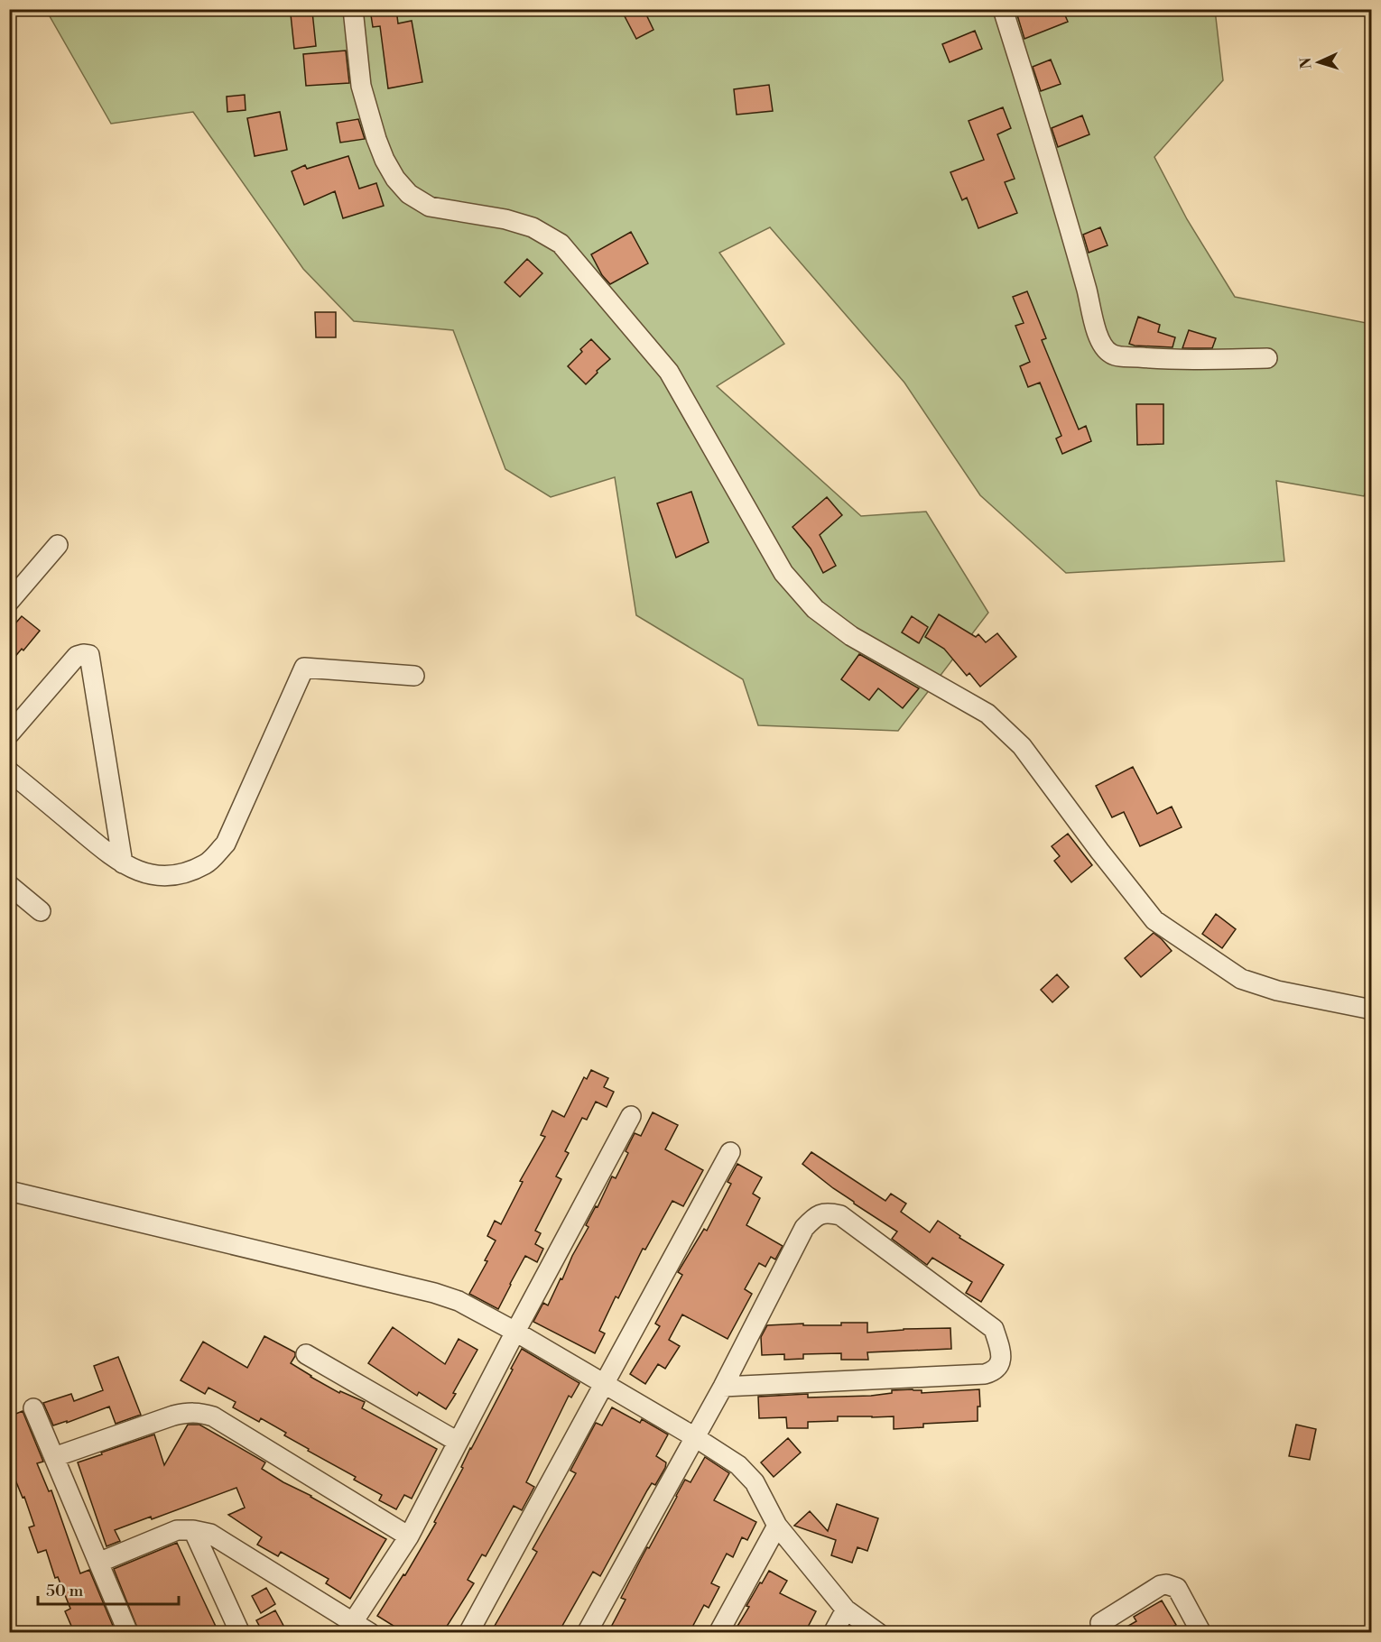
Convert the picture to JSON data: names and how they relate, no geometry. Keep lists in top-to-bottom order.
{
  "scale_bar": "50 m",
  "north": "left"
}
